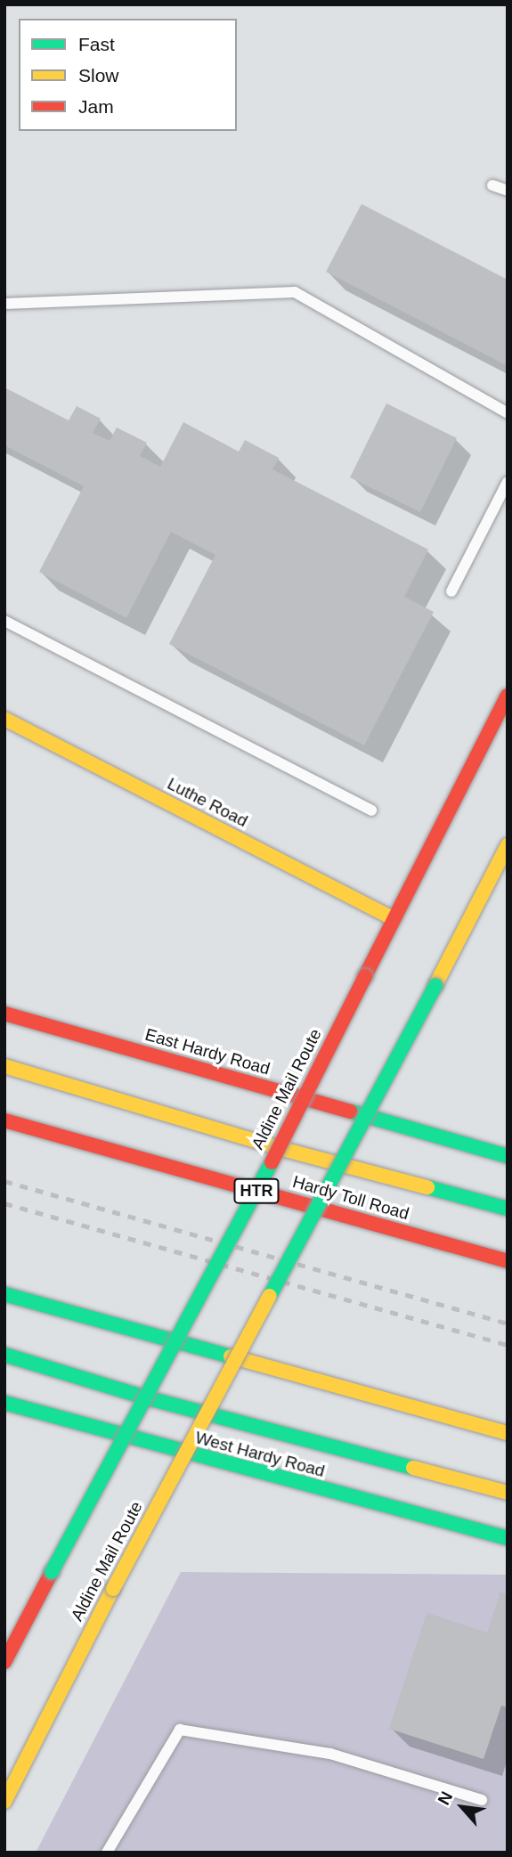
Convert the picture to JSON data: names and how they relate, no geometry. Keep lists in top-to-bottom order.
{
  "streets": {
    "main road": [
      "Luthe Road",
      "East Hardy Road",
      "Aldine Mail Route",
      "HTR",
      "Hardy Toll Road",
      "West Hardy Road"
    ]
  },
  "crossings": [
    ["Luthe Road", "Aldine Mail Route"]
  ],
  "legend": ["Fast", "Slow", "Jam"],
  "north": "top left"
}
